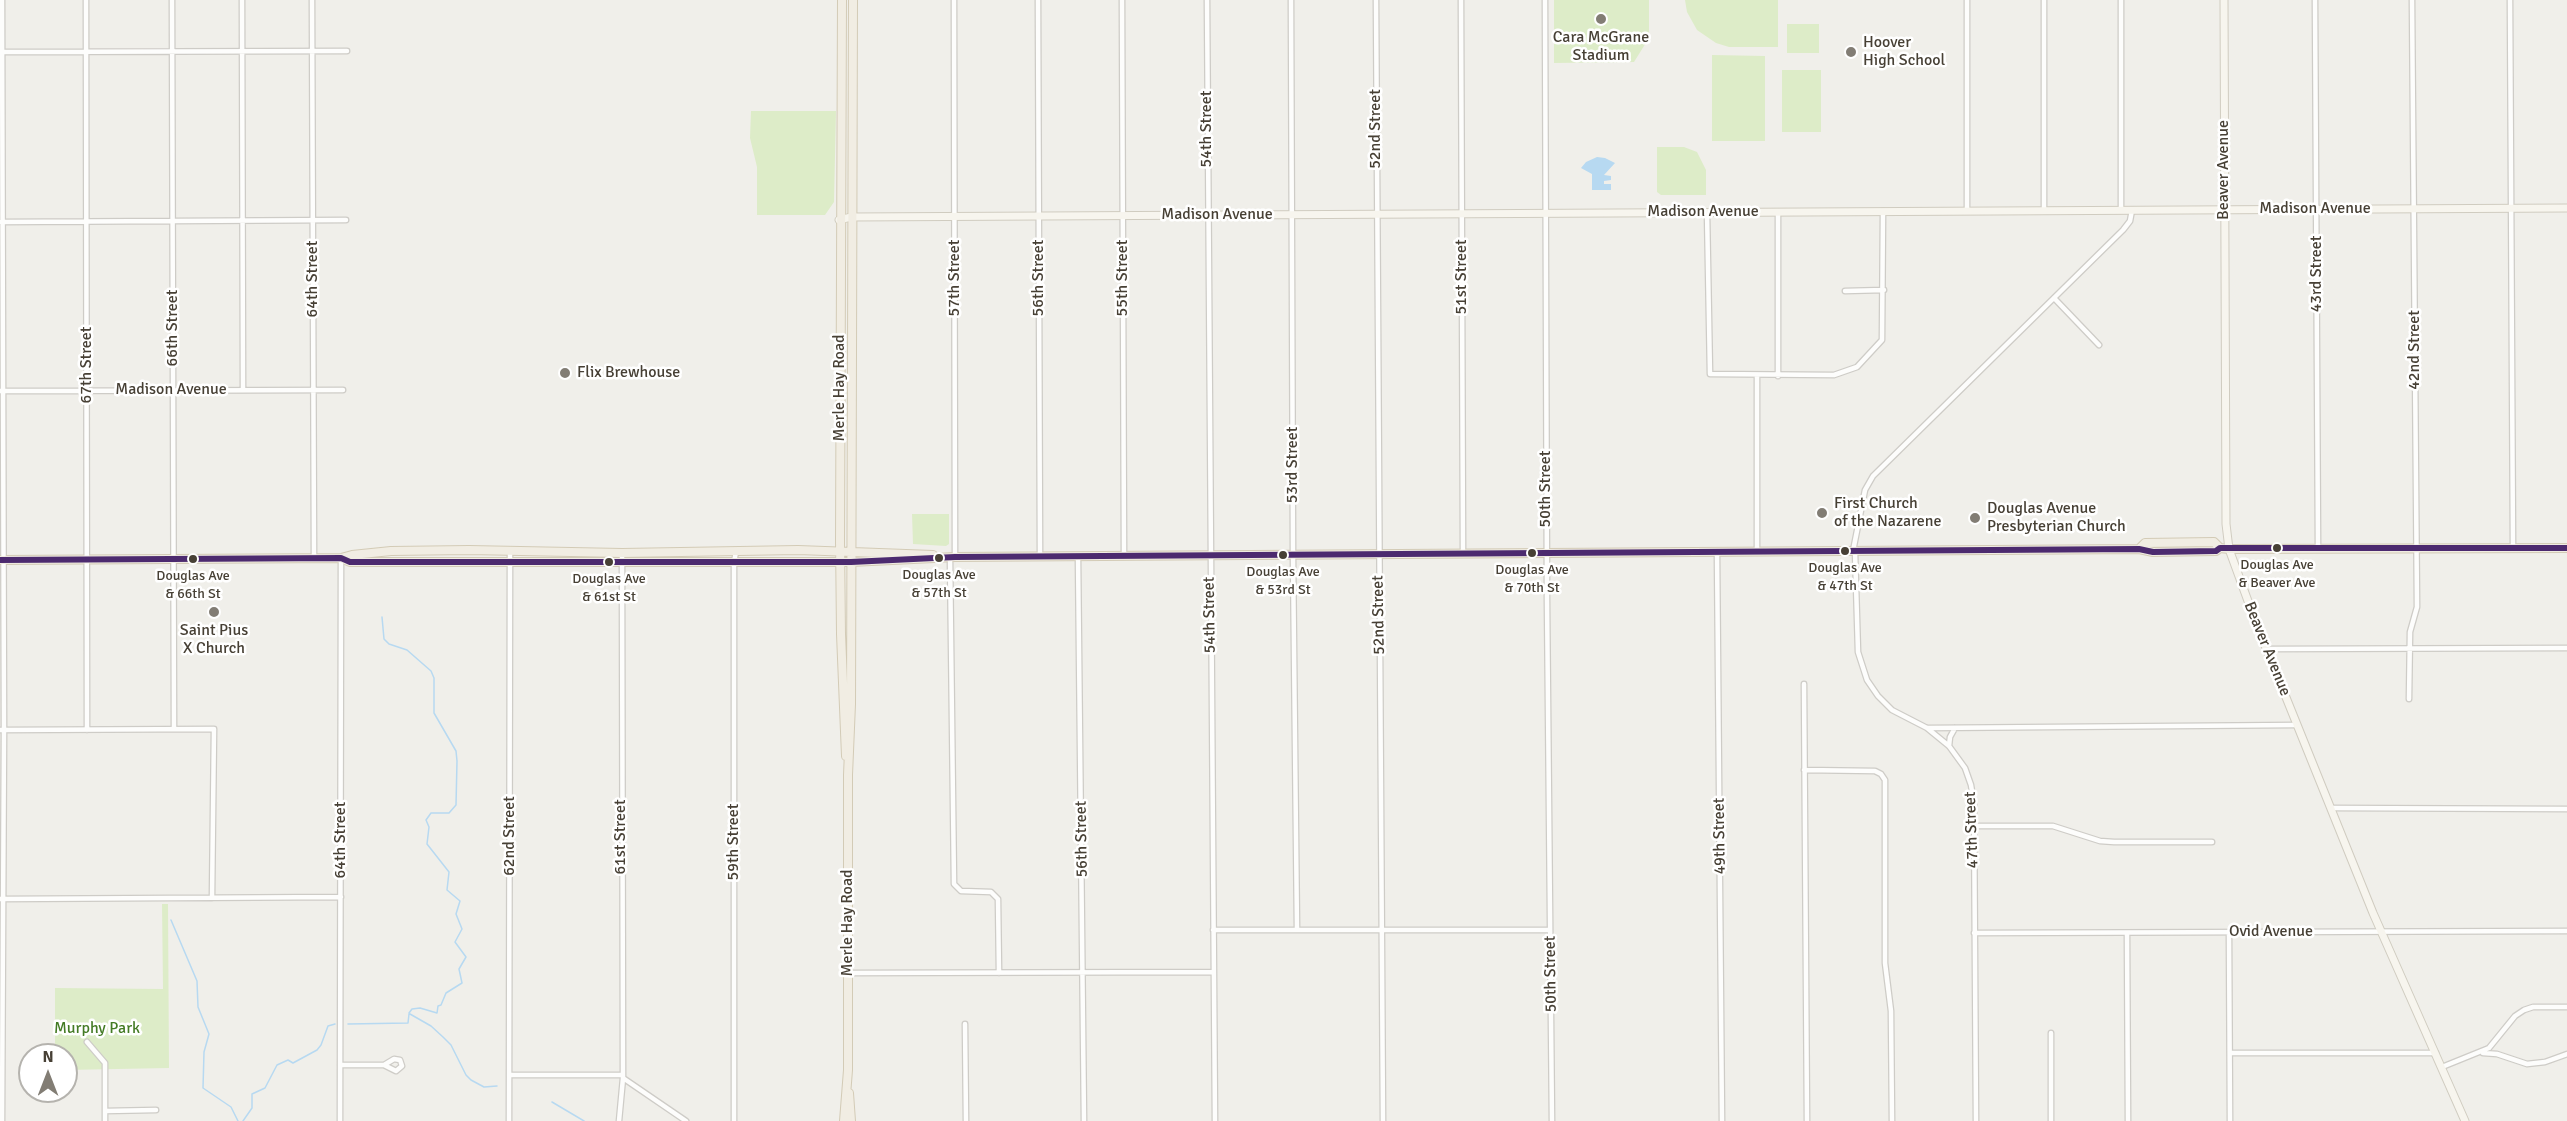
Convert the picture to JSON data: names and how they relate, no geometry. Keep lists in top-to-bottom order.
{
  "streets": {
    "main road": ["Merle Hay Road"],
    "street": [
      "54th Street",
      "52nd Street",
      "Beaver Avenue",
      "Madison Avenue",
      "43rd Street",
      "51st Street",
      "57th Street",
      "56th Street",
      "55th Street",
      "64th Street",
      "66th Street",
      "42nd Street",
      "67th Street",
      "53rd Street",
      "50th Street",
      "47th Street",
      "62nd Street",
      "49th Street",
      "61st Street",
      "59th Street",
      "Ovid Avenue"
    ]
  },
  "crossings": [
    ["54th Street", "Madison Avenue"],
    ["52nd Street", "Madison Avenue"],
    ["Beaver Avenue", "Madison Avenue"],
    ["Beaver Avenue", "Ovid Avenue"],
    ["Madison Avenue", "43rd Street"],
    ["Madison Avenue", "51st Street"],
    ["Madison Avenue", "57th Street"],
    ["Madison Avenue", "56th Street"],
    ["Madison Avenue", "55th Street"],
    ["Madison Avenue", "64th Street"],
    ["Madison Avenue", "66th Street"],
    ["Madison Avenue", "42nd Street"],
    ["Madison Avenue", "67th Street"],
    ["Madison Avenue", "Merle Hay Road"],
    ["Madison Avenue", "53rd Street"],
    ["Madison Avenue", "50th Street"],
    ["Madison Avenue", "47th Street"],
    ["47th Street", "Ovid Avenue"]
  ],
  "parks": ["Murphy Park"],
  "places": [
    "Cara McGrane Stadium",
    "Hoover High School",
    "Flix Brewhouse",
    "First Church of the Nazarene",
    "Douglas Avenue Presbyterian Church",
    "Douglas Ave & Beaver Ave",
    "Douglas Ave & 47th St",
    "Douglas Ave & 70th St",
    "Douglas Ave & 53rd St",
    "Douglas Ave & 57th St",
    "Douglas Ave & 66th St",
    "Douglas Ave & 61st St",
    "Saint Pius X Church"
  ],
  "north": "top"
}
